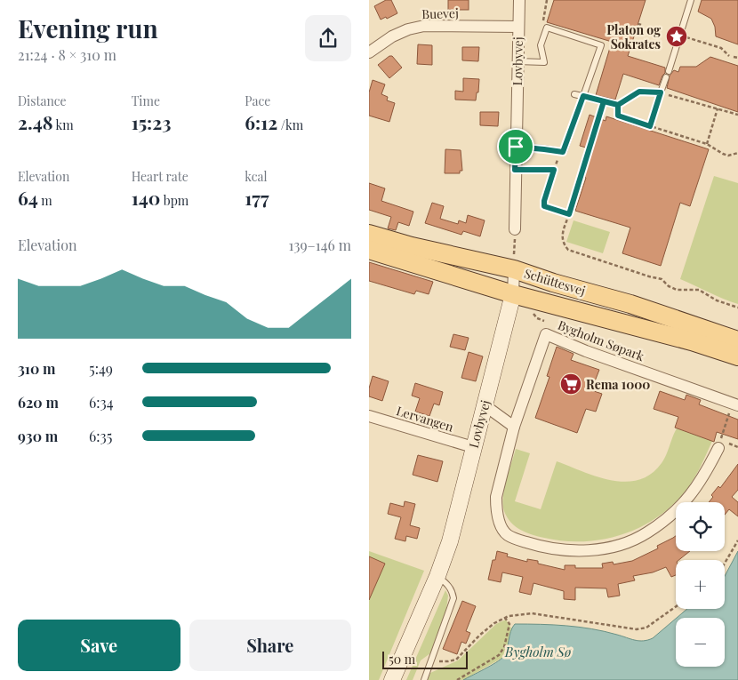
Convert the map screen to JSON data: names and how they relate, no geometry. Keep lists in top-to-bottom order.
{
  "streets": {
    "main road": ["Schüttesvej"],
    "street": [
      "Buevej",
      "Lovbyvej",
      "Bygholm Søpark",
      "Lervangen"
    ]
  },
  "crossings": [
    ["Buevej", "Lovbyvej"],
    ["Lovbyvej", "Schüttesvej"],
    ["Lovbyvej", "Lervangen"]
  ],
  "water": ["Bygholm Sø"],
  "places": {
    "place": ["Platon og Sokrates"],
    "supermarket": ["Rema 1000"]
  },
  "scale_bar": "50 m",
  "page": {
    "heading": ["Evening run", "21:24 · 8 × 310 m"],
    "stats": [
      ["Distance", "2.48 km"],
      ["Time", "15:23"],
      ["Pace", "6:12 /km"],
      ["Elevation", "64 m"],
      ["Heart rate", "140 bpm"],
      ["kcal", "177"]
    ],
    "chart": ["Elevation", "139–146 m"],
    "list": [
      {
        "name": "310 m",
        "note": "5:49"
      },
      {
        "name": "620 m",
        "note": "6:34"
      },
      {
        "name": "930 m",
        "note": "6:35"
      }
    ],
    "map_buttons": ["+", "−"],
    "buttons": ["Save", "Share"],
    "scale": "50 m"
  }
}
